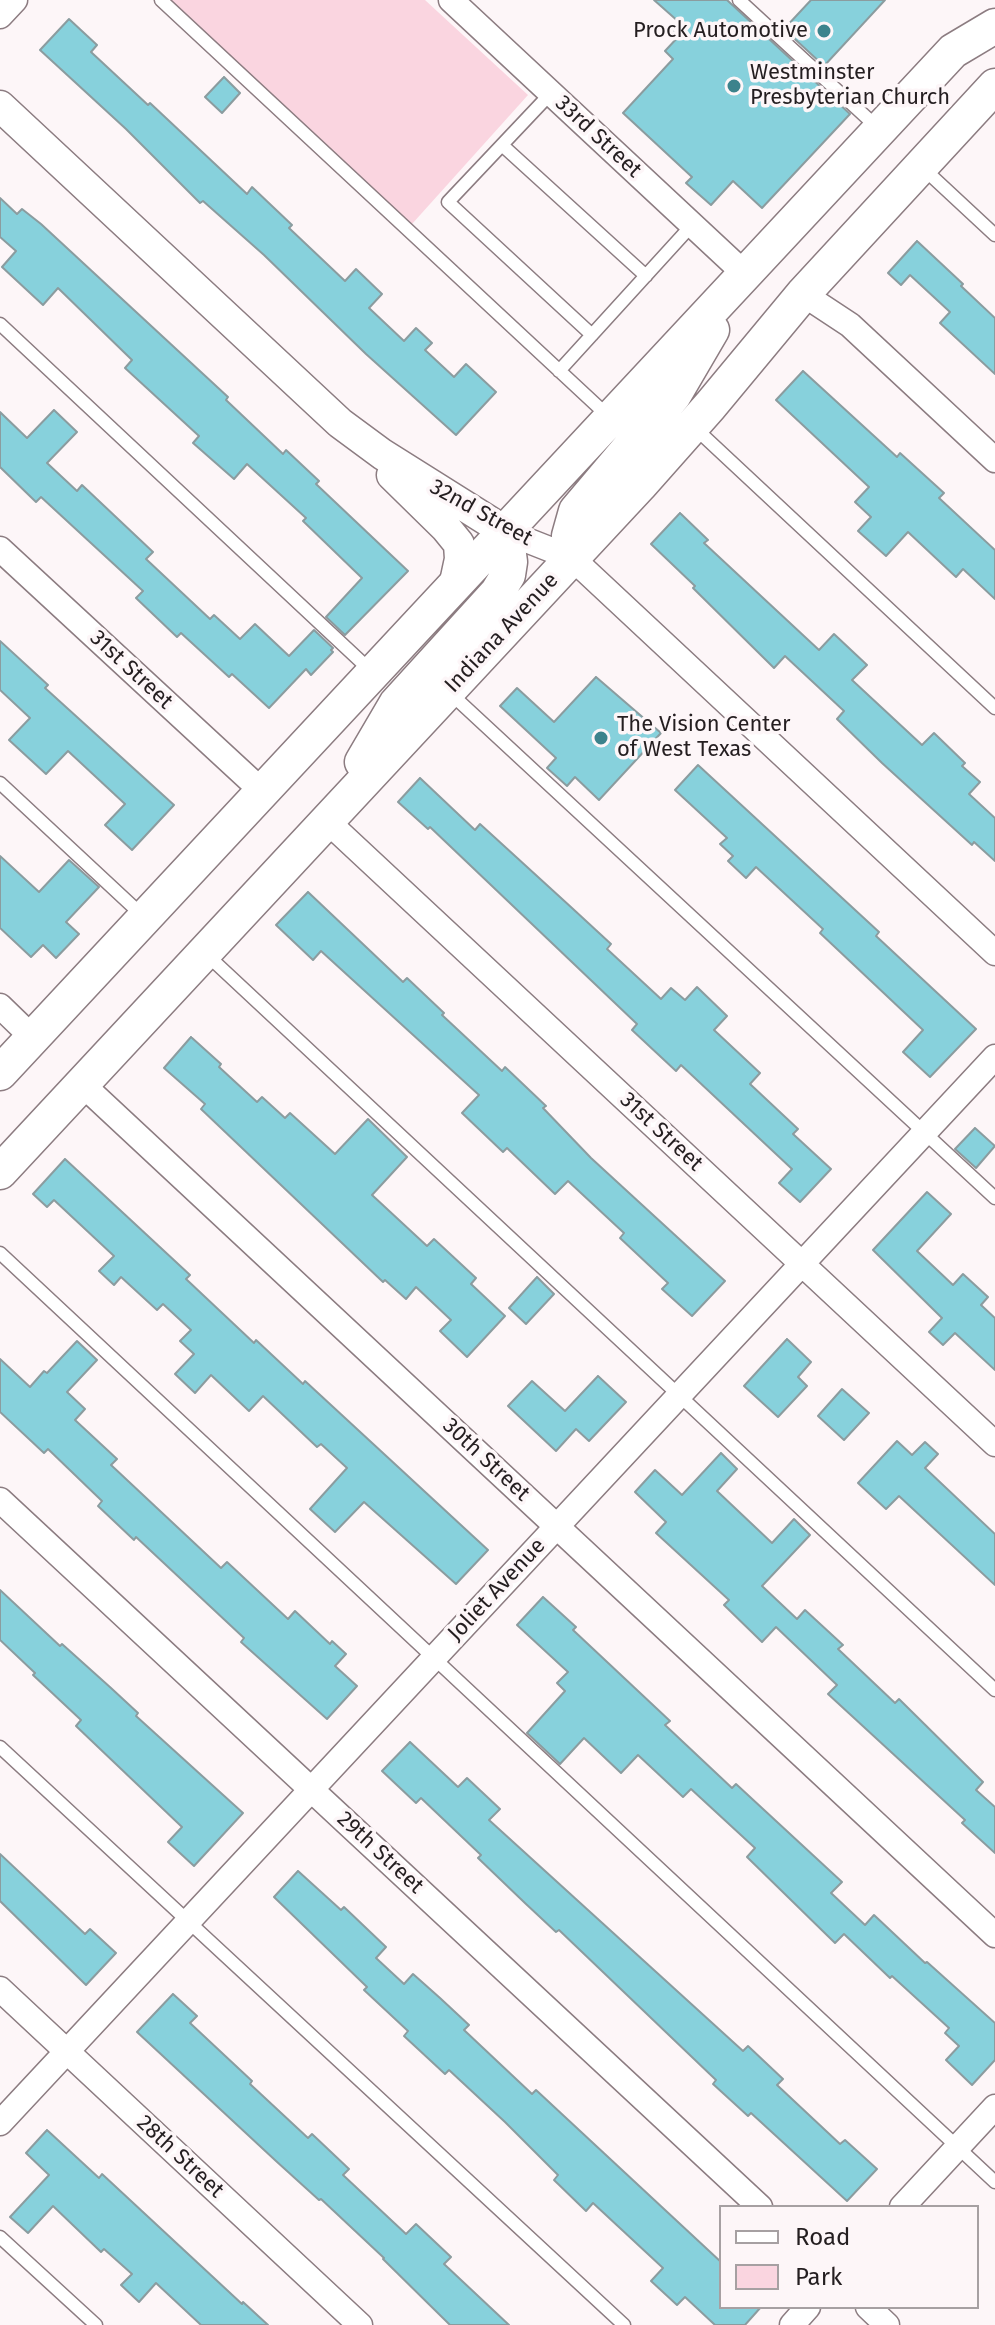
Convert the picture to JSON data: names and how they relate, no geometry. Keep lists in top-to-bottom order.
{
  "streets": {
    "main road": ["Indiana Avenue"],
    "street": [
      "33rd Street",
      "32nd Street",
      "31st Street",
      "30th Street",
      "Joliet Avenue",
      "29th Street",
      "28th Street"
    ]
  },
  "crossings": [
    ["32nd Street", "Indiana Avenue"],
    ["Indiana Avenue", "31st Street"],
    ["Indiana Avenue", "30th Street"],
    ["31st Street", "Joliet Avenue"],
    ["30th Street", "Joliet Avenue"],
    ["Joliet Avenue", "29th Street"],
    ["Joliet Avenue", "28th Street"]
  ],
  "places": ["Prock Automotive", "Westminster Presbyterian Church", "The Vision Center of West Texas"],
  "legend": ["Road", "Park"]
}
